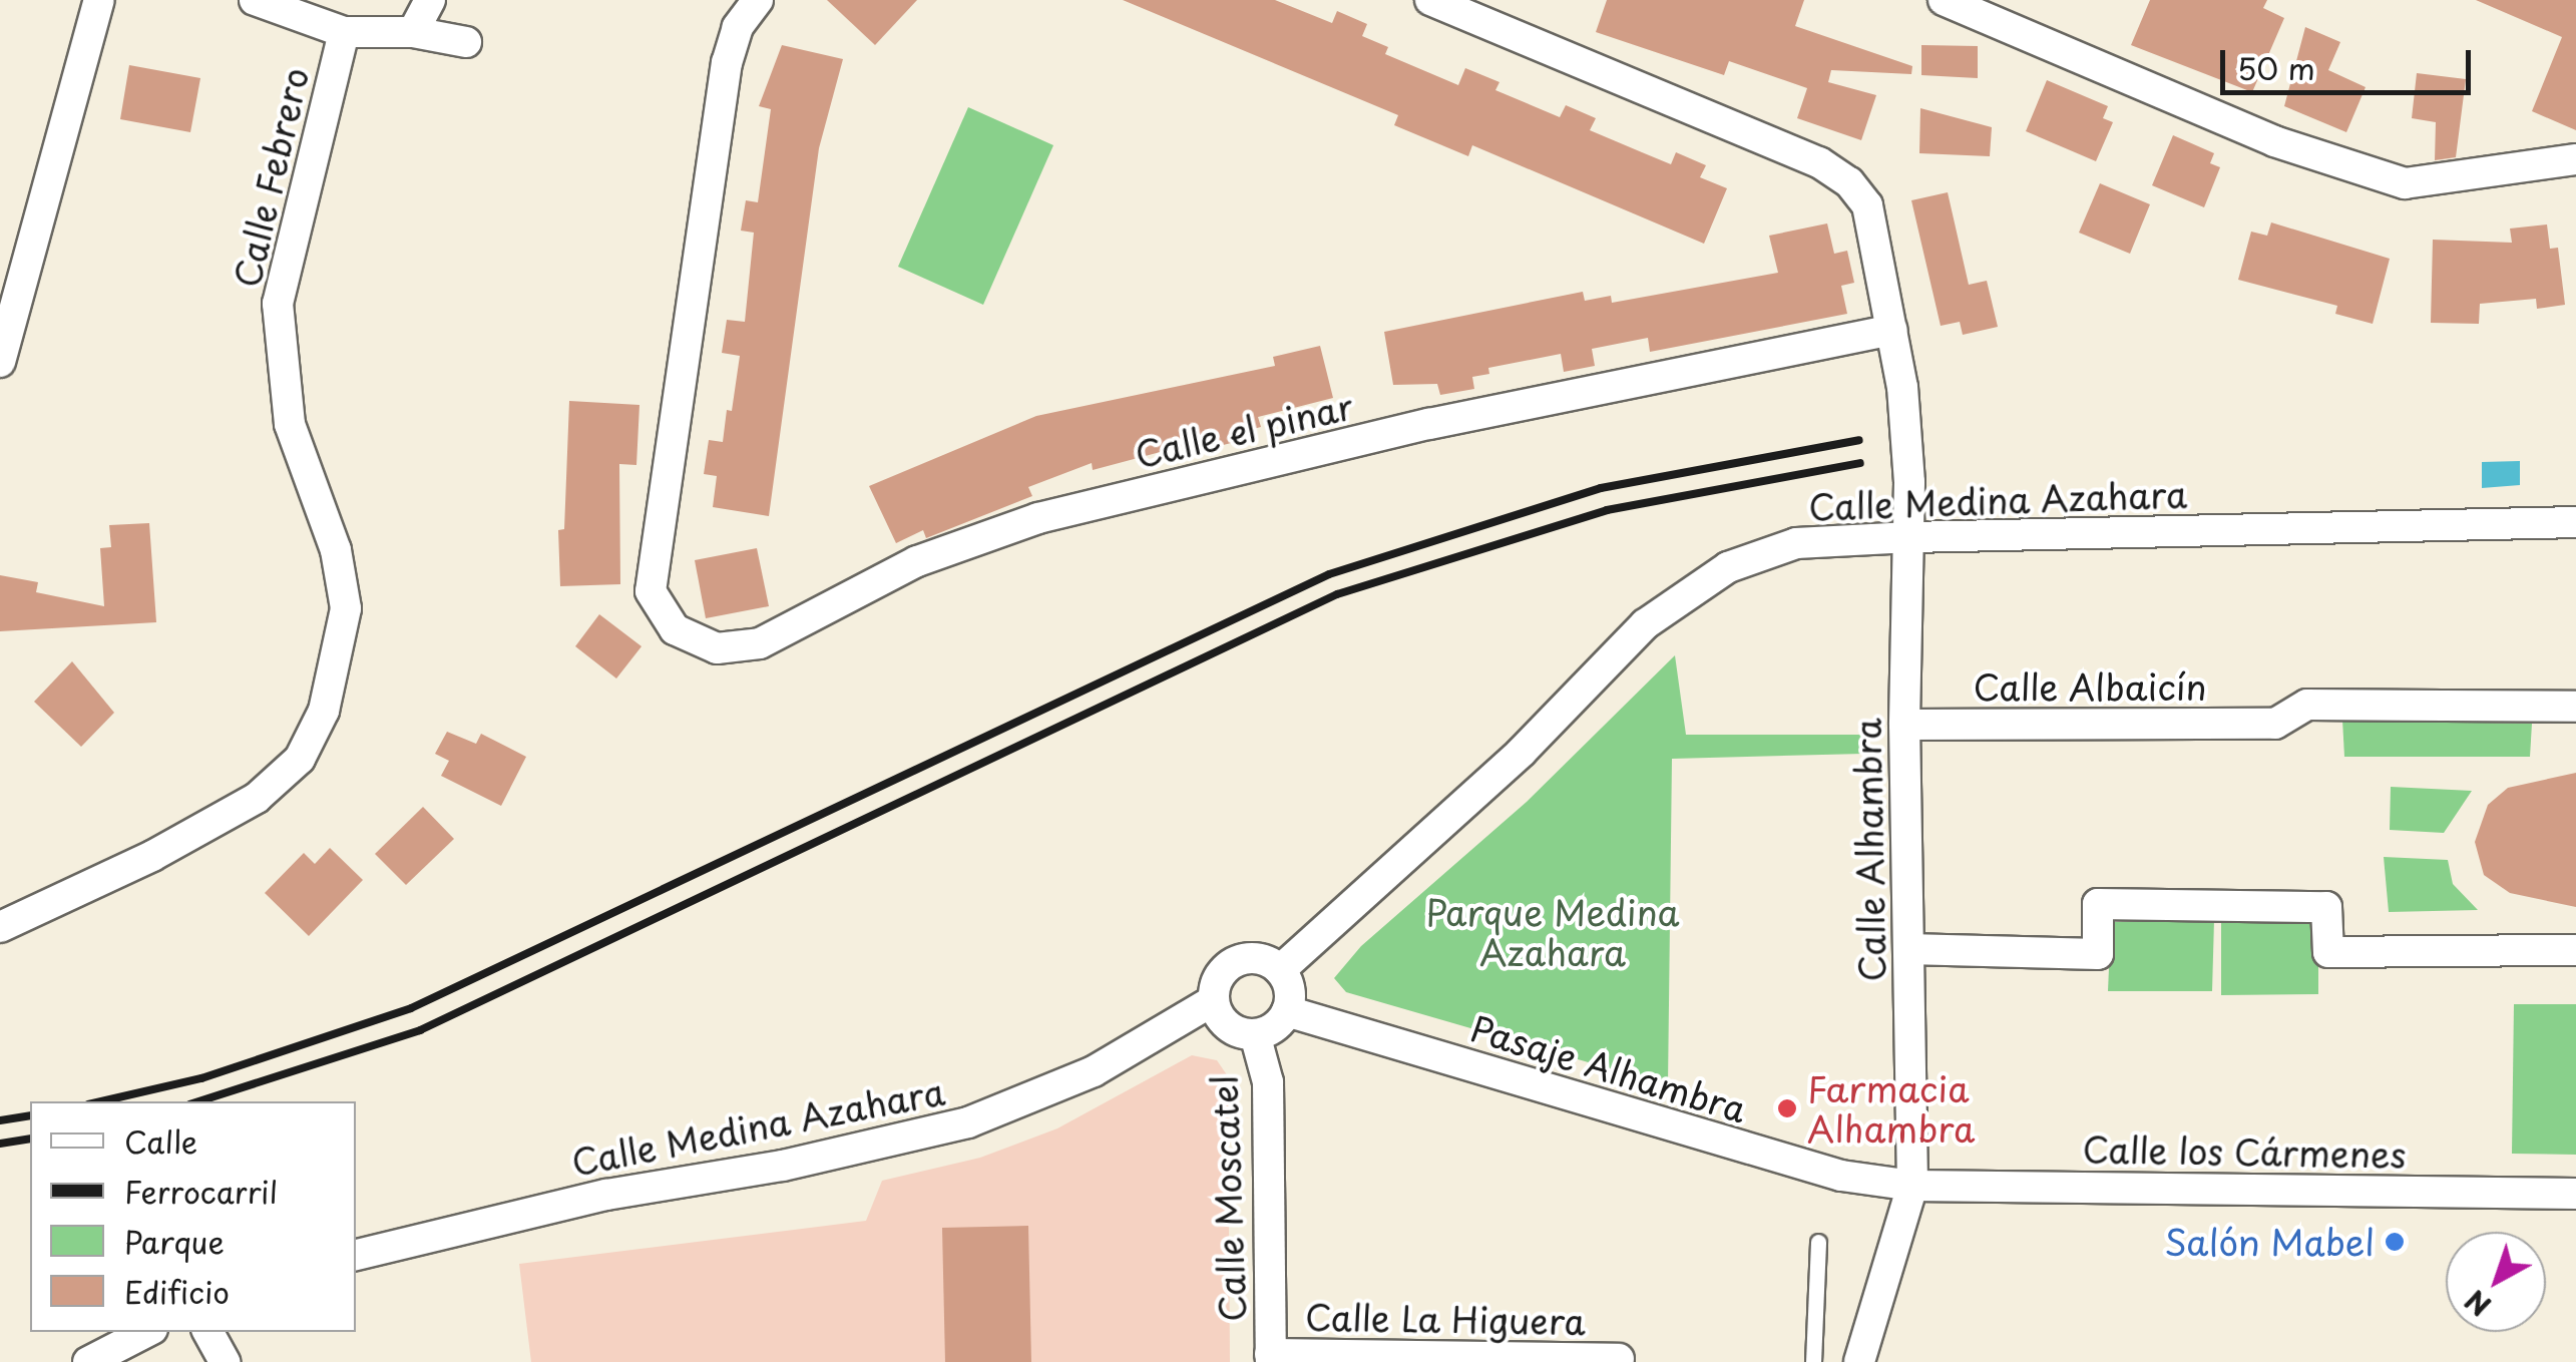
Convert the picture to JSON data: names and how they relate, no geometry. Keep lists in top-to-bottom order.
{
  "streets": {
    "street": [
      "Calle Febrero",
      "Calle el pinar",
      "Calle Medina Azahara",
      "Calle Albaicín",
      "Calle Alhambra",
      "Pasaje Alhambra",
      "Calle los Cármenes",
      "Calle Moscatel",
      "Calle La Higuera"
    ]
  },
  "crossings": [
    ["Calle el pinar", "Calle Alhambra"],
    ["Calle Medina Azahara", "Calle Alhambra"],
    ["Calle Medina Azahara", "Pasaje Alhambra"],
    ["Calle Medina Azahara", "Calle Moscatel"],
    ["Calle Albaicín", "Calle Alhambra"],
    ["Calle Alhambra", "Pasaje Alhambra"],
    ["Calle Alhambra", "Calle los Cármenes"],
    ["Pasaje Alhambra", "Calle los Cármenes"],
    ["Pasaje Alhambra", "Calle Moscatel"],
    ["Calle Moscatel", "Calle La Higuera"]
  ],
  "parks": ["Parque Medina Azahara"],
  "places": ["Farmacia Alhambra", "Salón Mabel"],
  "legend": [
    "Calle",
    "Ferrocarril",
    "Parque",
    "Edificio"
  ],
  "scale_bar": "50 m",
  "north": "bottom left"
}
